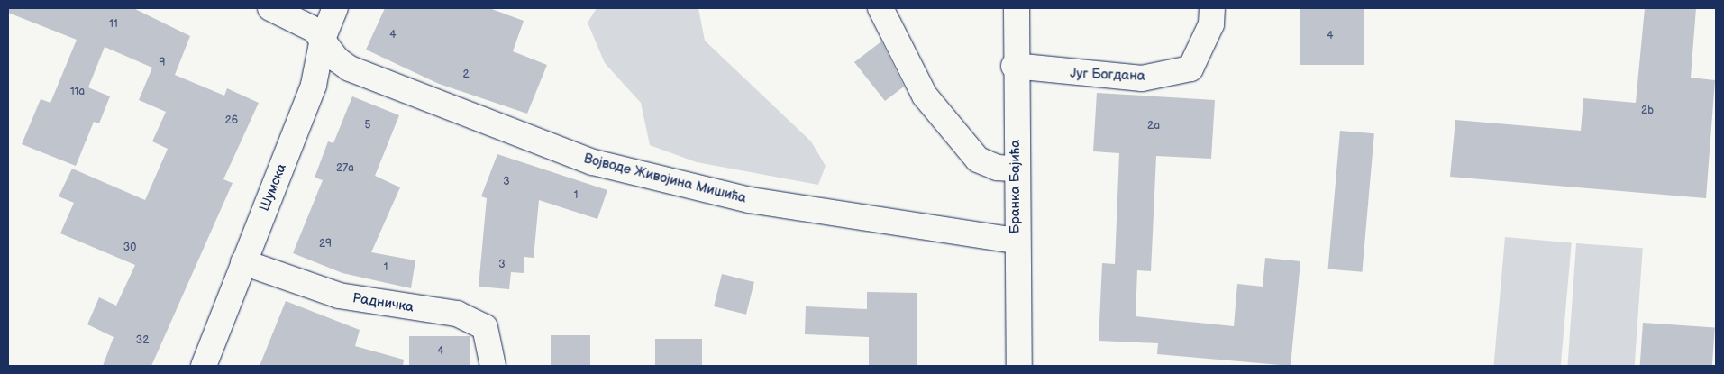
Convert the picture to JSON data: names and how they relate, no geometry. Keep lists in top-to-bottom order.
{
  "streets": {
    "street": [
      "Југ Богдана",
      "Војводе Живојина Мишића",
      "Бранка Бајића",
      "Шумска",
      "Радничка"
    ]
  },
  "crossings": [
    ["Југ Богдана", "Бранка Бајића"],
    ["Војводе Живојина Мишића", "Бранка Бајића"],
    ["Војводе Живојина Мишића", "Шумска"],
    ["Шумска", "Радничка"]
  ],
  "house_numbers": [
    "11",
    "4",
    "4",
    "9",
    "2",
    "11a",
    "2b",
    "26",
    "5",
    "2a",
    "27a",
    "3",
    "1",
    "29",
    "30",
    "3",
    "1",
    "32",
    "4"
  ]
}
